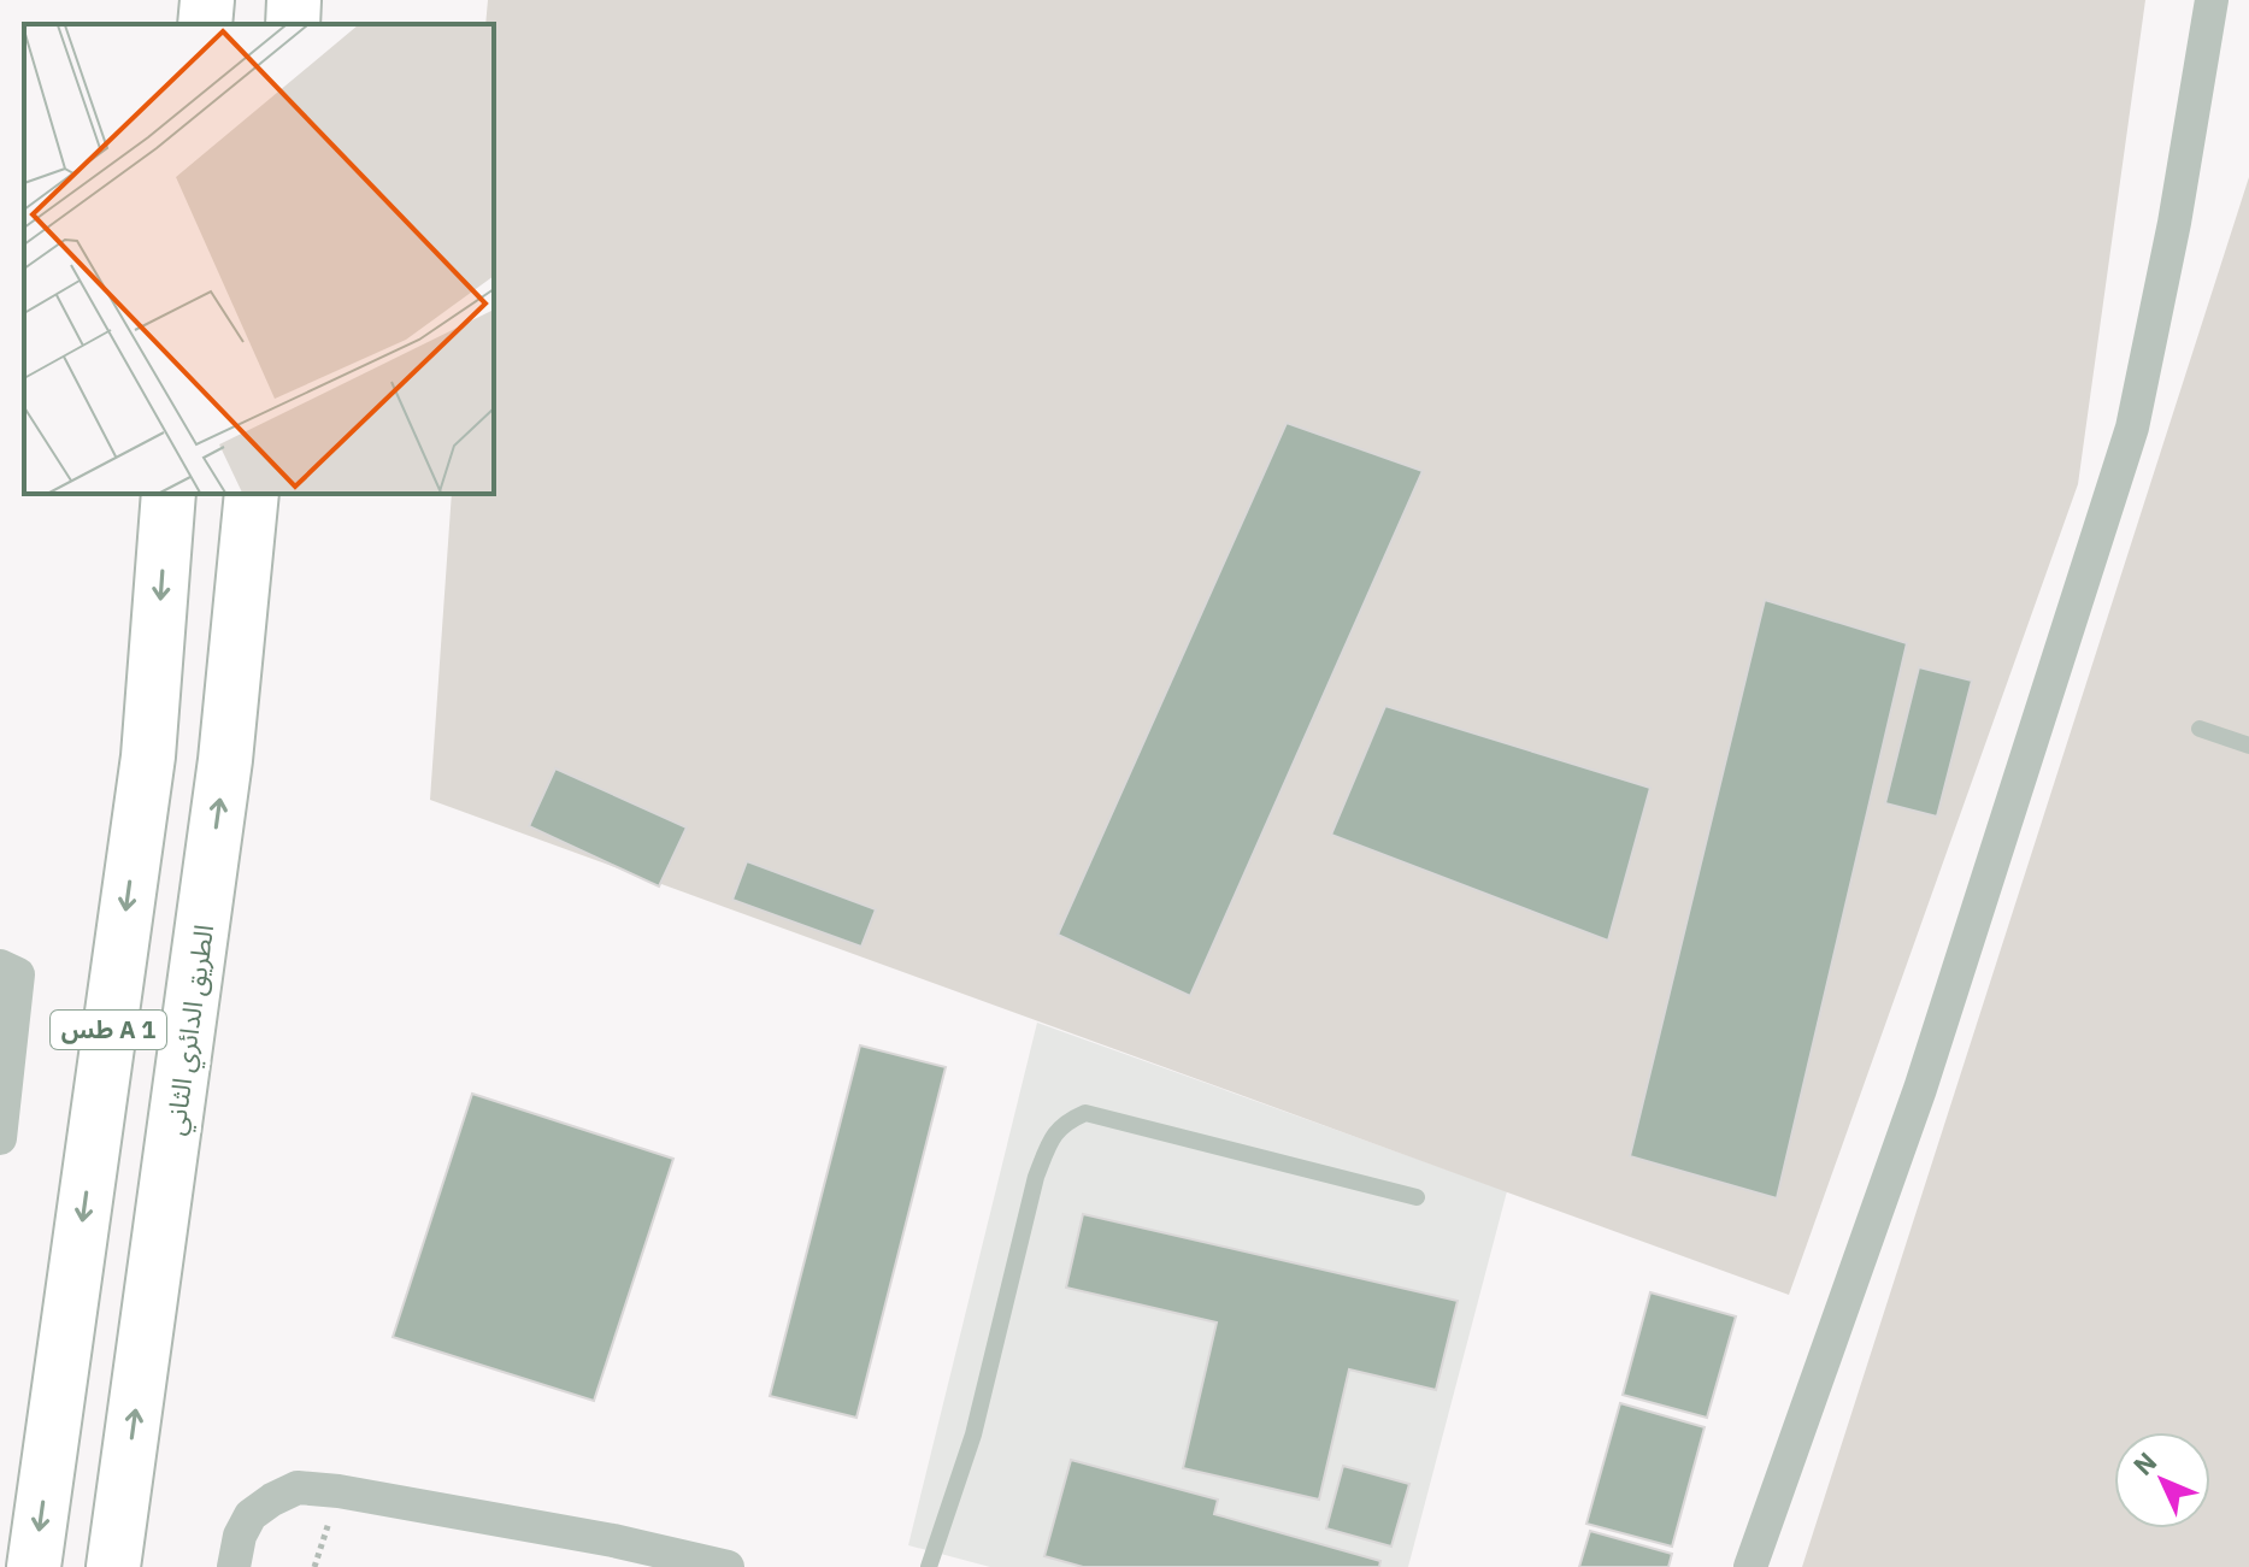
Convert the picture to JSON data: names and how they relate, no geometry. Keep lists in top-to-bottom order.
{
  "streets": {
    "highway": ["طس A 1", "الطريق الدائري الثاني"]
  },
  "north": "top left"
}
